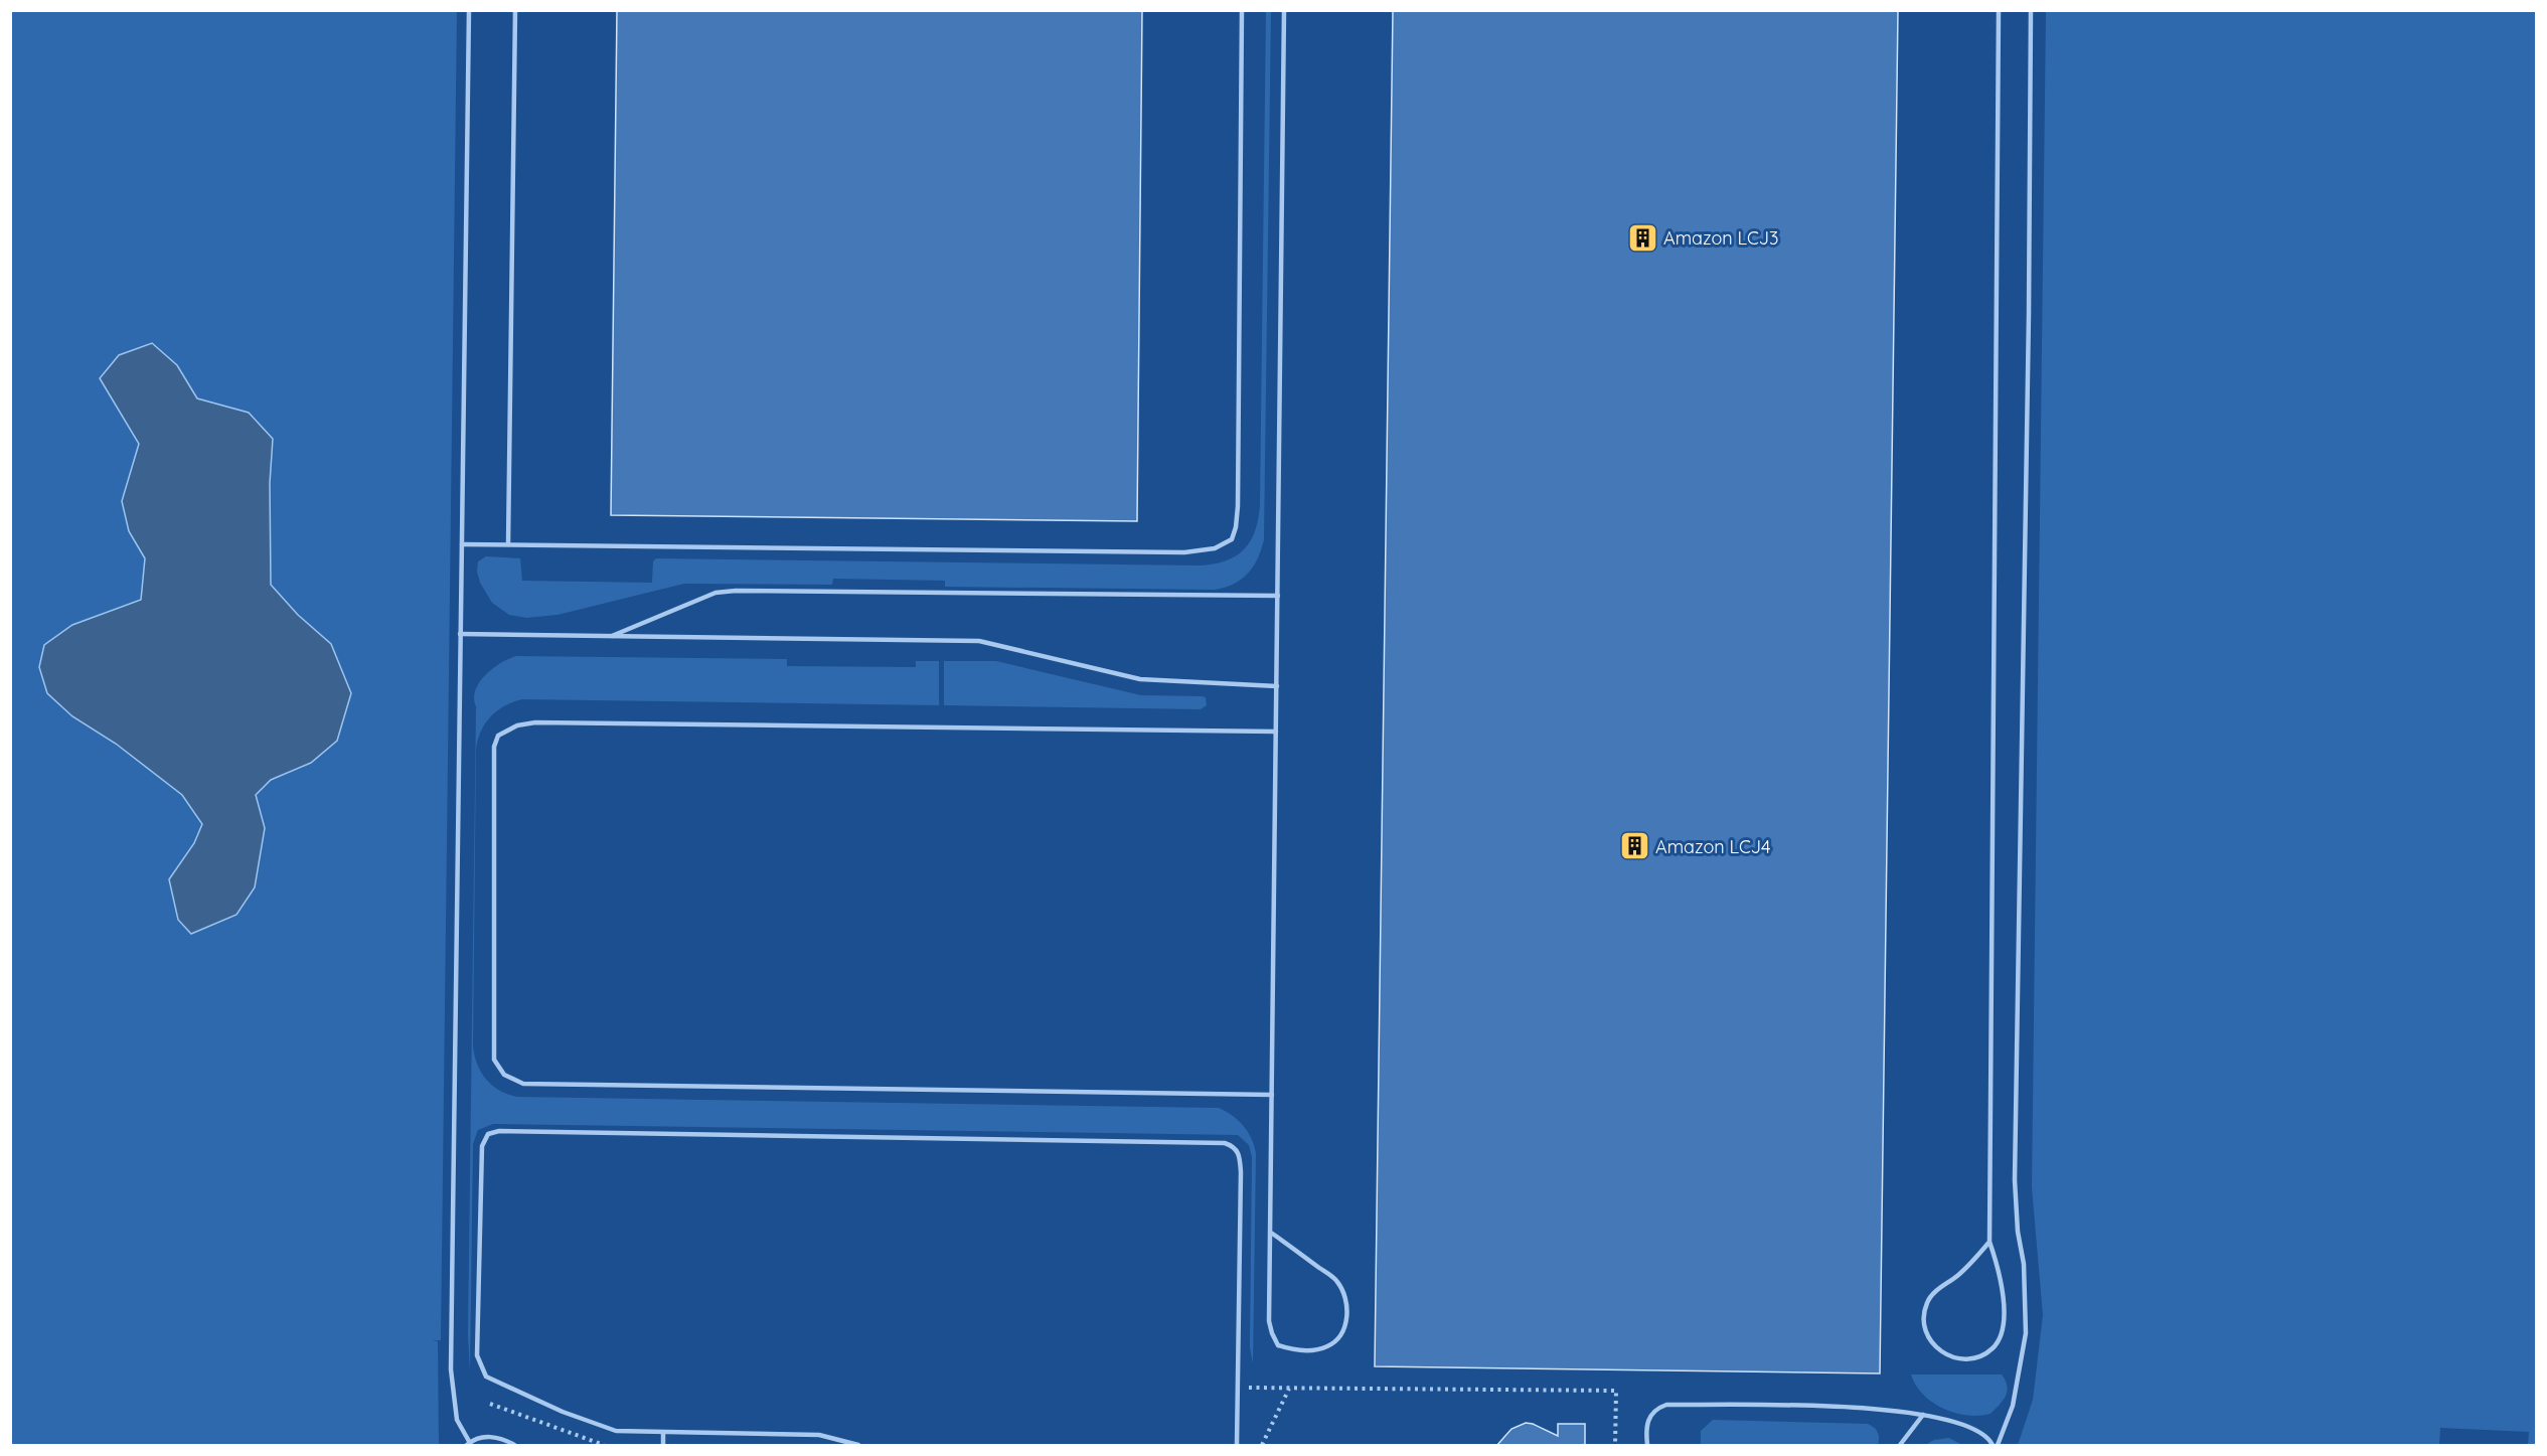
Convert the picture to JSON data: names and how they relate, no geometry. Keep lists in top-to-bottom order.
{
  "places": {
    "building": ["Amazon LCJ3", "Amazon LCJ4"]
  }
}
